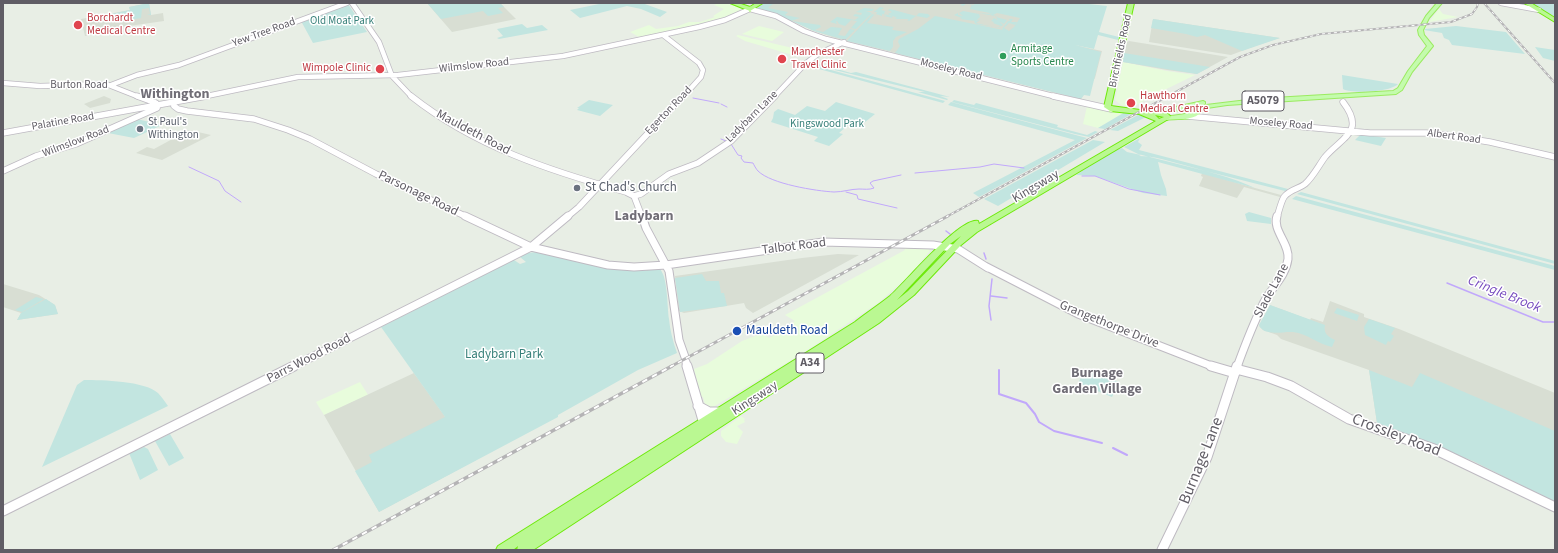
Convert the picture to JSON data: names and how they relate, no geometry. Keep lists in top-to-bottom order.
{
  "streets": {
    "highway": [
      "Birchfields Road",
      "Moseley Road",
      "Kingsway",
      "A34"
    ],
    "main road": ["A5079"],
    "street": [
      "Yew Tree Road",
      "Wilmslow Road",
      "Burton Road",
      "Egerton Road",
      "Ladybarn Lane",
      "Palatine Road",
      "Mauldeth Road",
      "Albert Road",
      "Parsonage Road",
      "Talbot Road",
      "Slade Lane",
      "Grangethorpe Drive",
      "Parrs Wood Road",
      "Crossley Road",
      "Burnage Lane"
    ]
  },
  "crossings": [
    ["Yew Tree Road", "Burton Road"],
    ["Birchfields Road", "Moseley Road"],
    ["Wilmslow Road", "Burton Road"],
    ["Wilmslow Road", "Egerton Road"],
    ["Wilmslow Road", "Palatine Road"],
    ["Wilmslow Road", "Mauldeth Road"],
    ["Moseley Road", "Ladybarn Lane"],
    ["Moseley Road", "Albert Road"],
    ["Moseley Road", "Kingsway"],
    ["Moseley Road", "Slade Lane"],
    ["Burton Road", "Palatine Road"],
    ["A5079", "Kingsway"],
    ["Egerton Road", "Mauldeth Road"],
    ["Egerton Road", "Parrs Wood Road"],
    ["Ladybarn Lane", "Mauldeth Road"],
    ["Mauldeth Road", "Parrs Wood Road"],
    ["Albert Road", "Slade Lane"],
    ["Kingsway", "Talbot Road"],
    ["Kingsway", "Grangethorpe Drive"],
    ["Parsonage Road", "Talbot Road"],
    ["Parsonage Road", "Parrs Wood Road"],
    ["Talbot Road", "Grangethorpe Drive"],
    ["Slade Lane", "Grangethorpe Drive"],
    ["Slade Lane", "Crossley Road"],
    ["Slade Lane", "Burnage Lane"],
    ["Grangethorpe Drive", "Crossley Road"],
    ["Grangethorpe Drive", "Burnage Lane"],
    ["Crossley Road", "Burnage Lane"]
  ],
  "districts": ["Withington", "Ladybarn", "Burnage Garden Village"],
  "water": ["Cringle Brook"],
  "parks": ["Old Moat Park", "Kingswood Park", "Ladybarn Park"],
  "places": [
    "Borchardt Medical Centre",
    "Armitage Sports Centre",
    "Manchester Travel Clinic",
    "Wimpole Clinic",
    "Hawthorn Medical Centre",
    "St Paul's Withington",
    "St Chad's Church",
    "Mauldeth Road"
  ]
}
